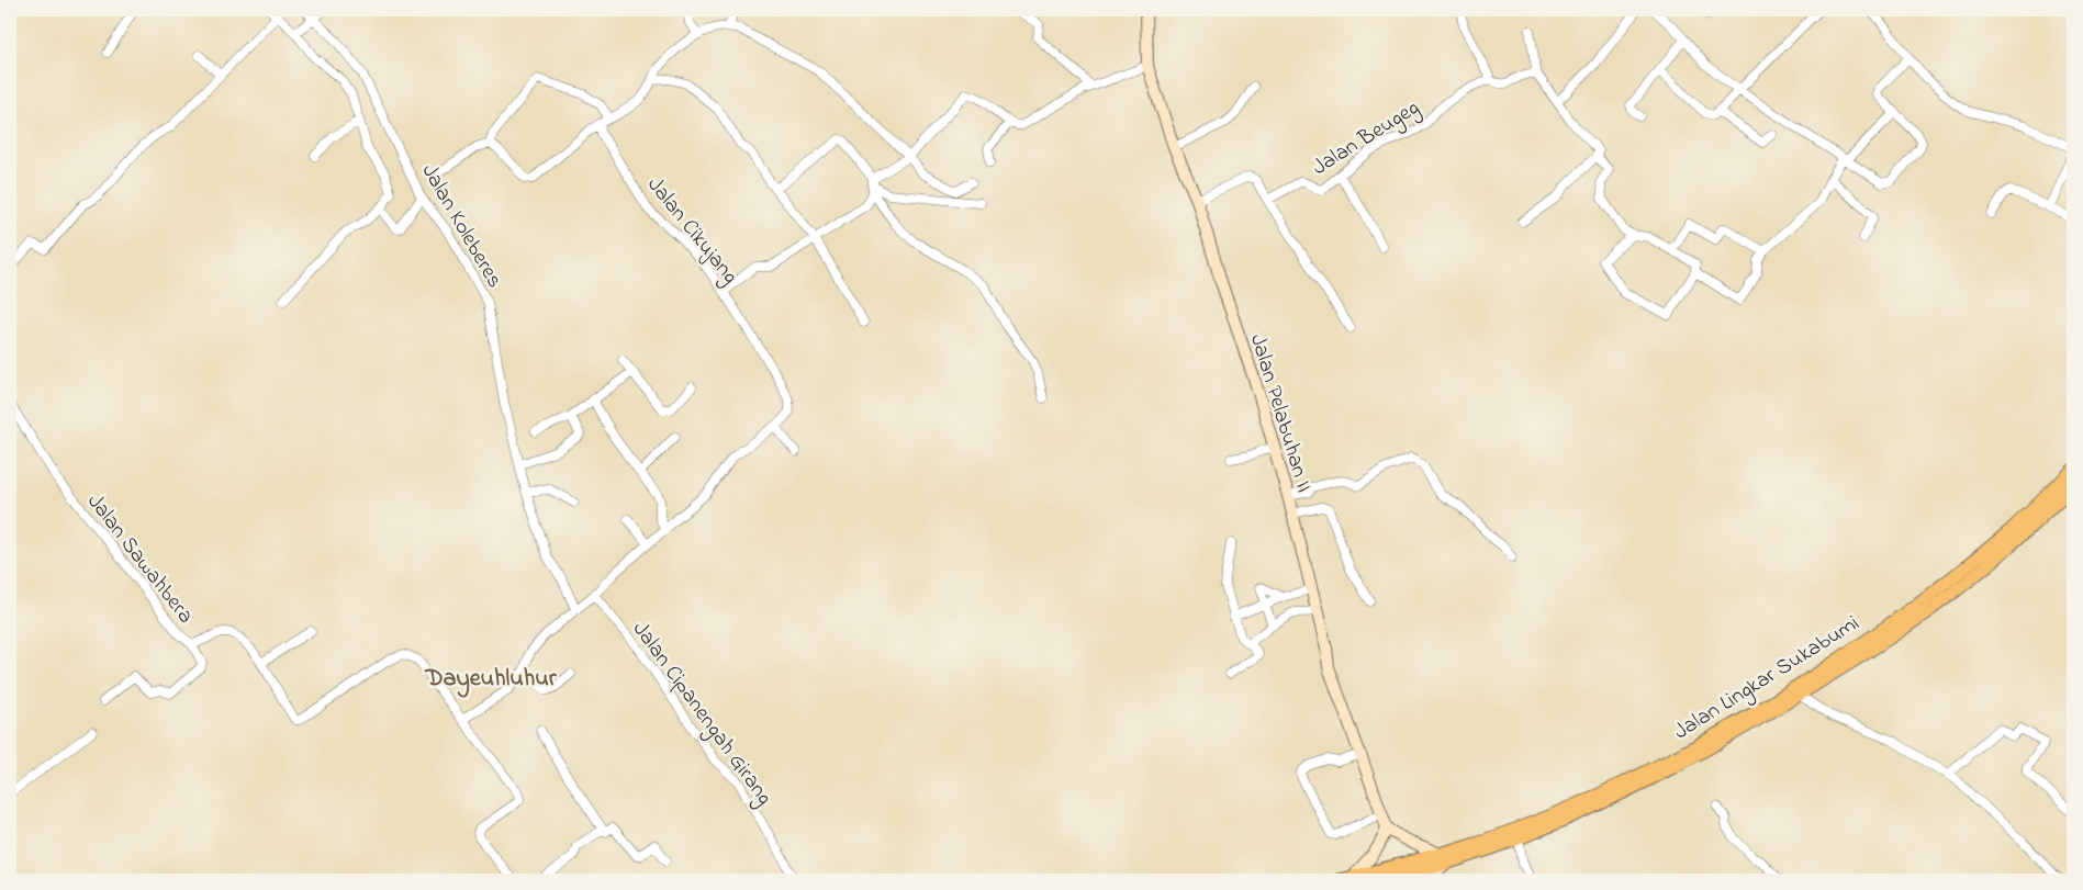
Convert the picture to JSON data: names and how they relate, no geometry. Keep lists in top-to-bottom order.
{
  "streets": {
    "main road": ["Jalan Pelabuhan II", "Jalan Lingkar Sukabumi"],
    "street": [
      "Jalan Beugeg",
      "Jalan Koleberes",
      "Jalan Cikujang",
      "Jalan Sawahbera",
      "Jalan Cipanengah Girang"
    ]
  },
  "crossings": [
    ["Jalan Koleberes", "Jalan Cikujang"],
    ["Jalan Cikujang", "Jalan Cipanengah Girang"]
  ],
  "districts": ["Dayeuhluhur"]
}
